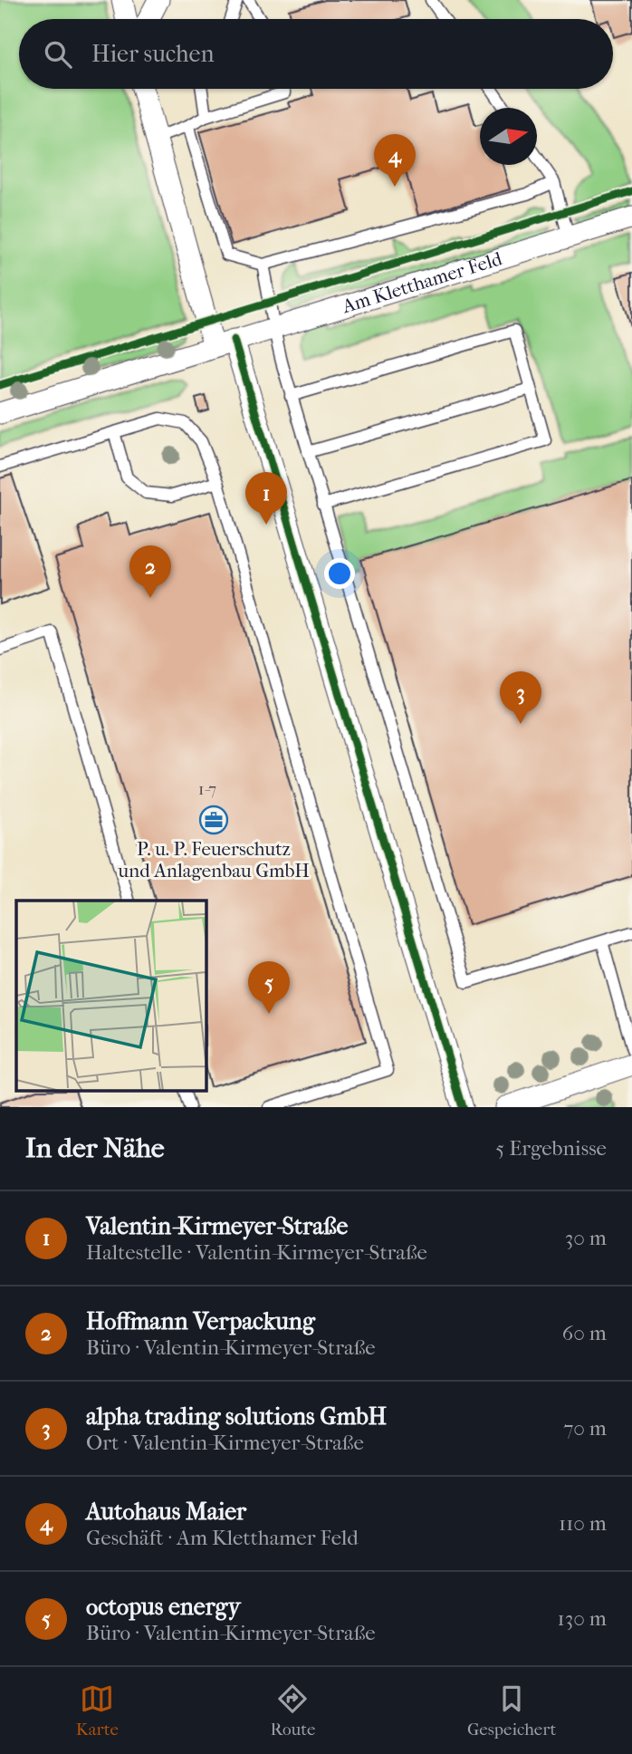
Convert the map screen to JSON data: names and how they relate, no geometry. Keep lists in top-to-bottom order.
{
  "streets": {
    "street": ["Am Kletthamer Feld"]
  },
  "places": {
    "office": ["P. u. P. Feuerschutz und Anlagenbau GmbH"]
  },
  "house_numbers": ["1-7"],
  "north": "right",
  "page": {
    "search": "Hier suchen",
    "pins": [
      "4",
      "1",
      "2",
      "3",
      "5"
    ],
    "heading": ["In der Nähe", "5 Ergebnisse"],
    "list": [
      {
        "mark": "1",
        "name": "Valentin-Kirmeyer-Straße",
        "note": "Haltestelle · Valentin-Kirmeyer-Straße",
        "value": "30 m"
      },
      {
        "mark": "2",
        "name": "Hoffmann Verpackung",
        "note": "Büro · Valentin-Kirmeyer-Straße",
        "value": "60 m"
      },
      {
        "mark": "3",
        "name": "alpha trading solutions GmbH",
        "note": "Ort · Valentin-Kirmeyer-Straße",
        "value": "70 m"
      },
      {
        "mark": "4",
        "name": "Autohaus Maier",
        "note": "Geschäft · Am Kletthamer Feld",
        "value": "110 m"
      },
      {
        "mark": "5",
        "name": "octopus energy",
        "note": "Büro · Valentin-Kirmeyer-Straße",
        "value": "130 m"
      }
    ],
    "nav": ["Karte", "Route", "Gespeichert"]
  }
}
